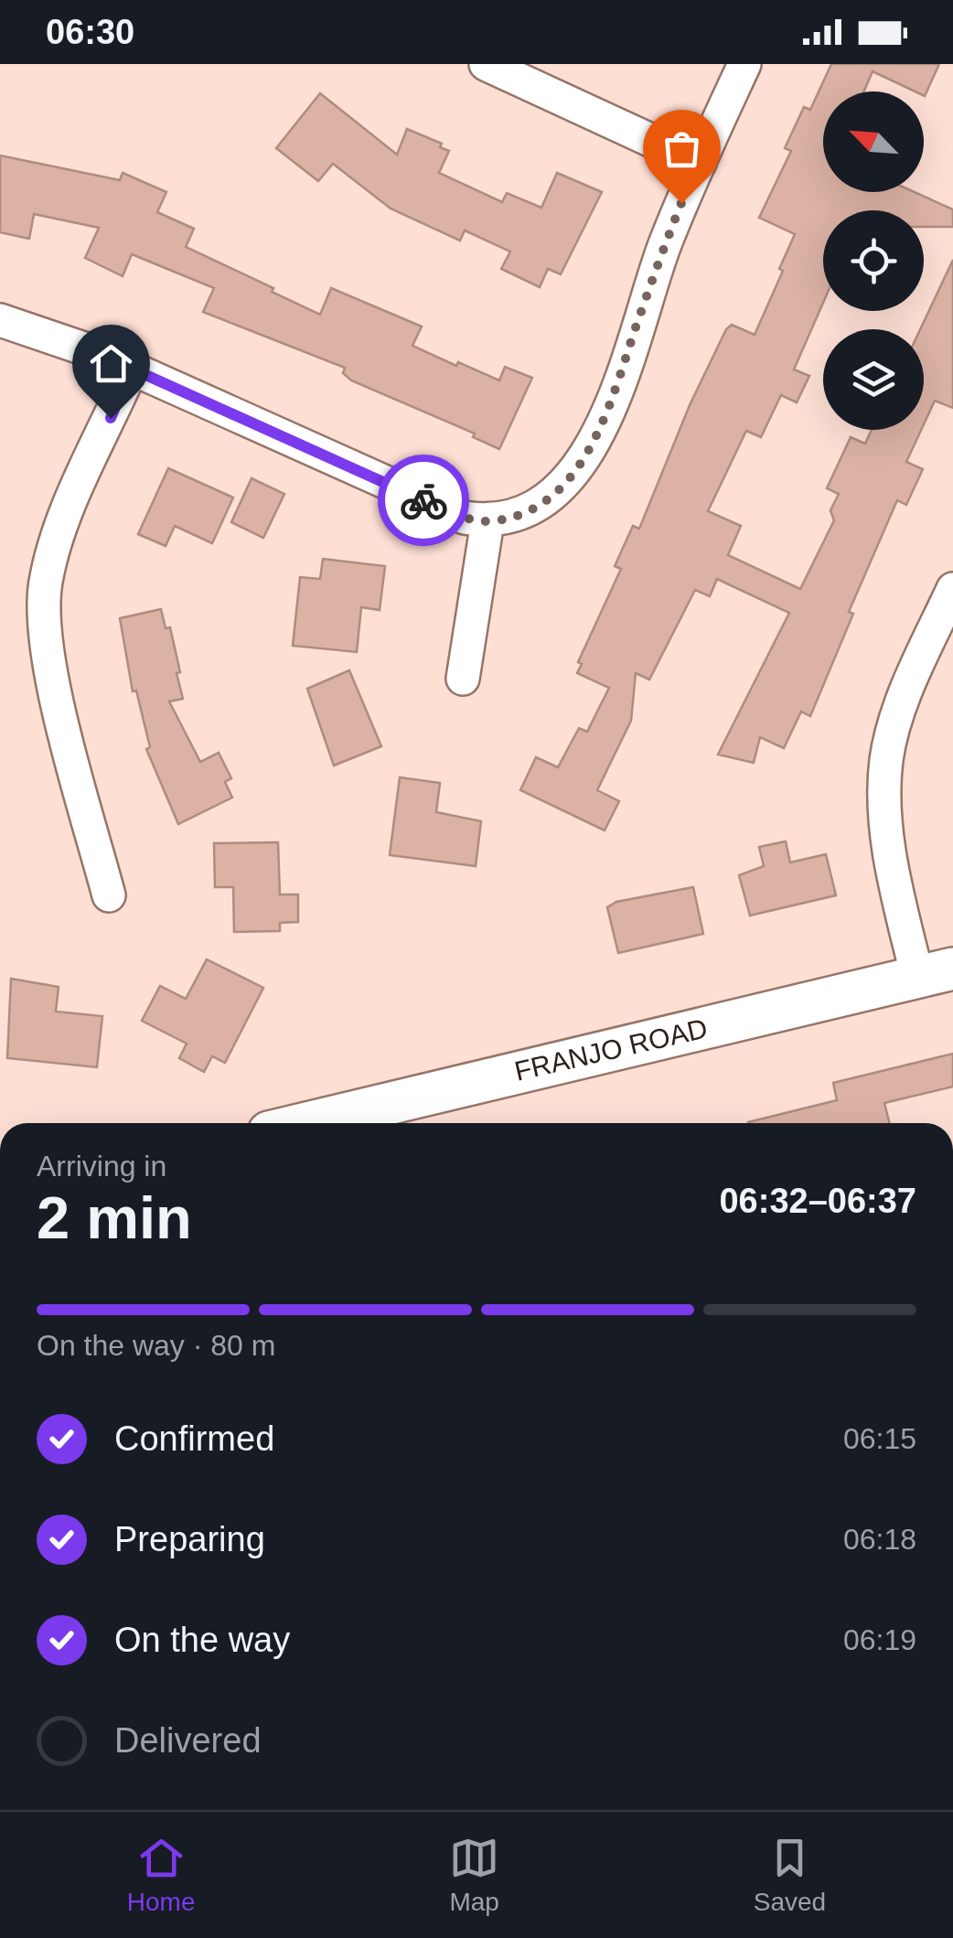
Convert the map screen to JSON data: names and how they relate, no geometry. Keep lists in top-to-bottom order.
{
  "streets": {
    "street": ["FRANJO ROAD"]
  },
  "north": "top left",
  "page": {
    "status": "06:30",
    "heading": ["2 min", "Arriving in", "06:32–06:37"],
    "bar": "On the way · 80 m",
    "list": [
      ["Confirmed", "06:15"],
      ["Preparing", "06:18"],
      ["On the way", "06:19"],
      "Delivered"
    ],
    "tabs": ["Home", "Map", "Saved"]
  }
}
